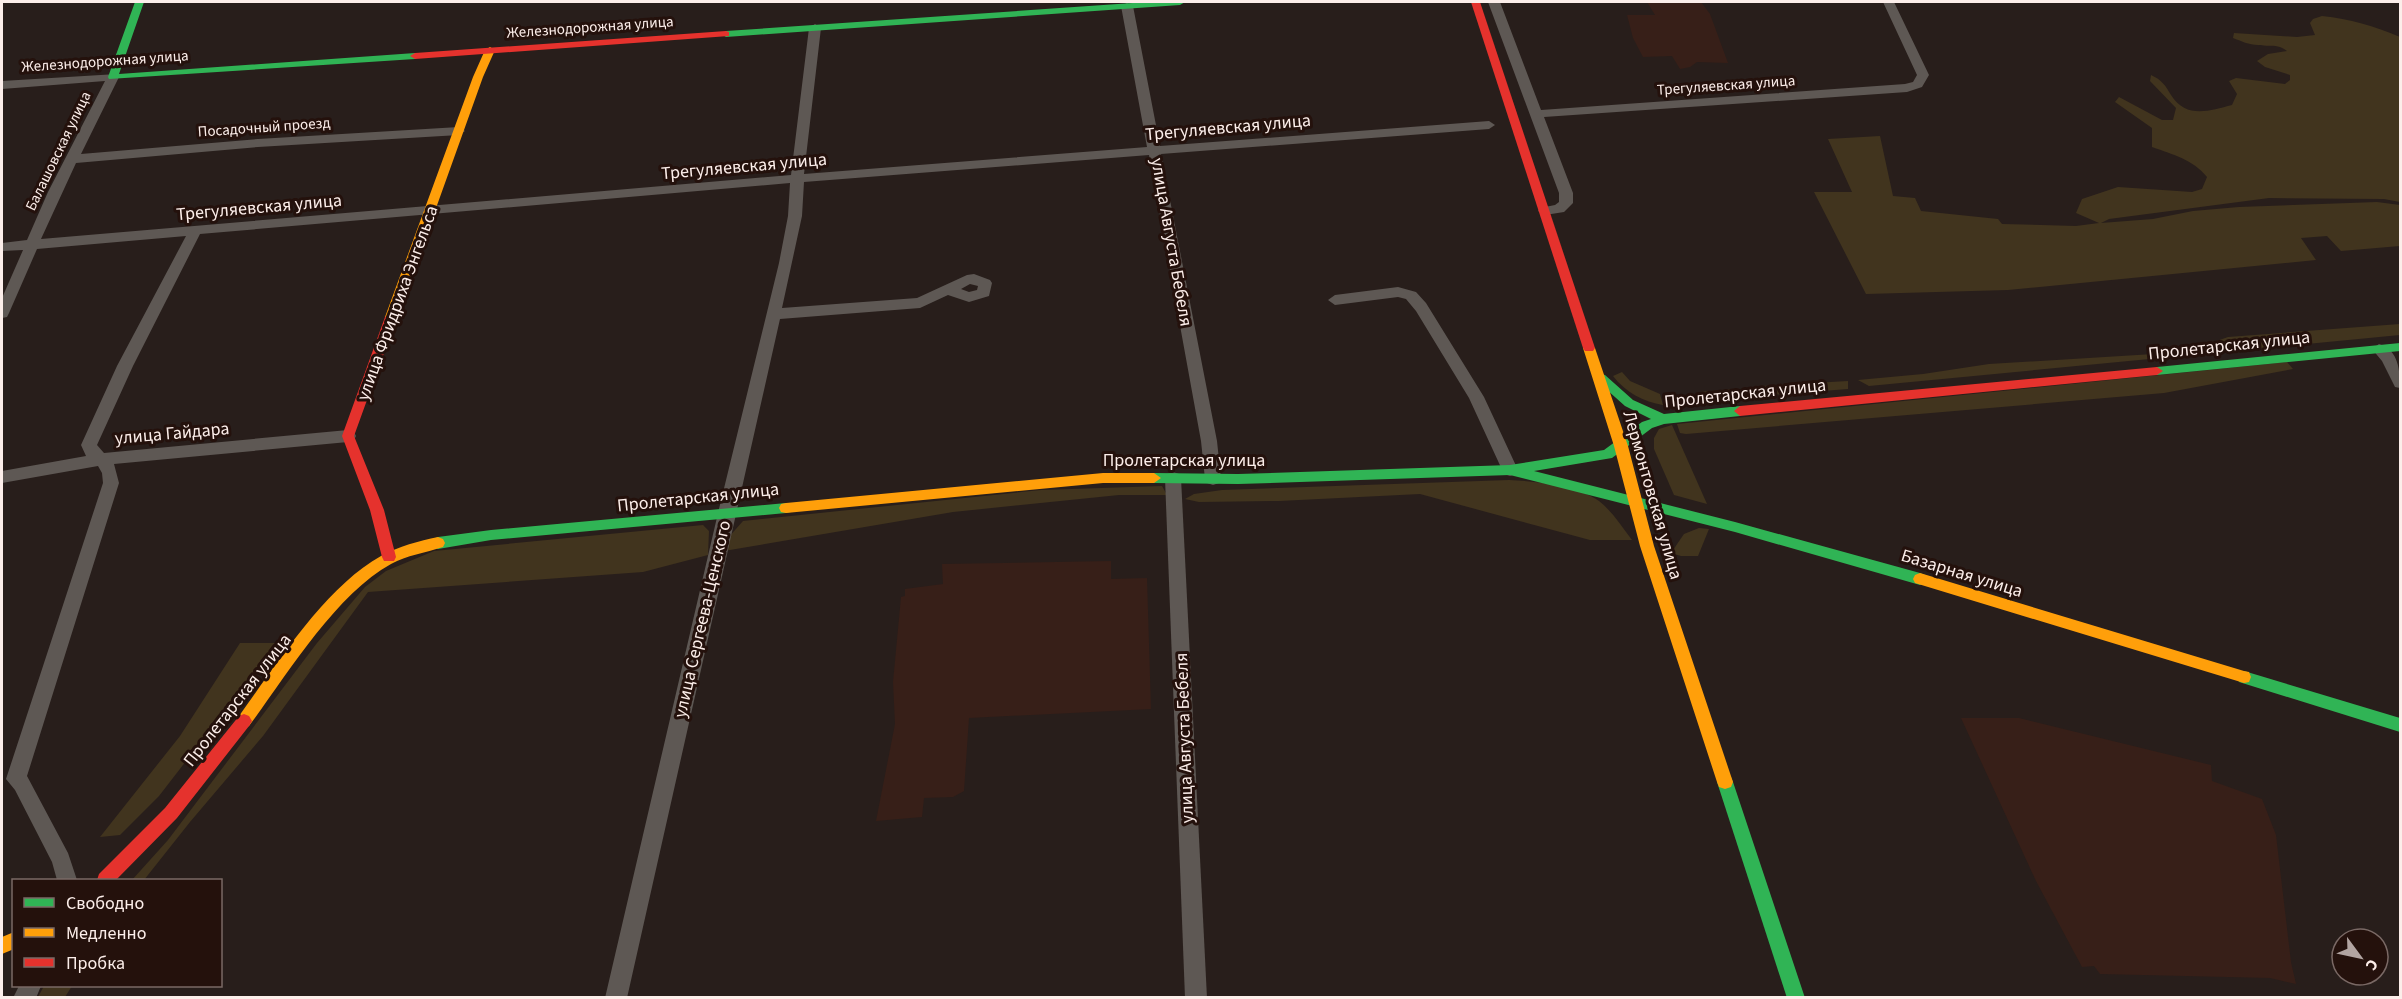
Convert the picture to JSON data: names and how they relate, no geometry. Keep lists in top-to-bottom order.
{
  "streets": {
    "main road": [
      "Железнодорожная улица",
      "Балашовская улица",
      "улица Фридриха Энгельса",
      "Пролетарская улица",
      "Лермонтовская улица",
      "Базарная улица"
    ],
    "street": [
      "Трегуляевская улица",
      "Посадочный проезд",
      "улица Августа Бебеля",
      "улица Гайдара",
      "улица Сергеева-Ценского"
    ]
  },
  "crossings": [
    ["Железнодорожная улица", "Балашовская улица"],
    ["Железнодорожная улица", "улица Августа Бебеля"],
    ["Железнодорожная улица", "улица Фридриха Энгельса"],
    ["Железнодорожная улица", "улица Сергеева-Ценского"],
    ["Трегуляевская улица", "Балашовская улица"],
    ["Трегуляевская улица", "улица Августа Бебеля"],
    ["Трегуляевская улица", "улица Фридриха Энгельса"],
    ["Трегуляевская улица", "улица Сергеева-Ценского"],
    ["Посадочный проезд", "Балашовская улица"],
    ["Посадочный проезд", "улица Фридриха Энгельса"],
    ["улица Августа Бебеля", "Пролетарская улица"],
    ["улица Фридриха Энгельса", "улица Гайдара"],
    ["Пролетарская улица", "Лермонтовская улица"],
    ["Пролетарская улица", "Базарная улица"],
    ["Пролетарская улица", "улица Сергеева-Ценского"],
    ["Лермонтовская улица", "Базарная улица"]
  ],
  "legend": ["Свободно", "Медленно", "Пробка"],
  "north": "bottom right"
}
